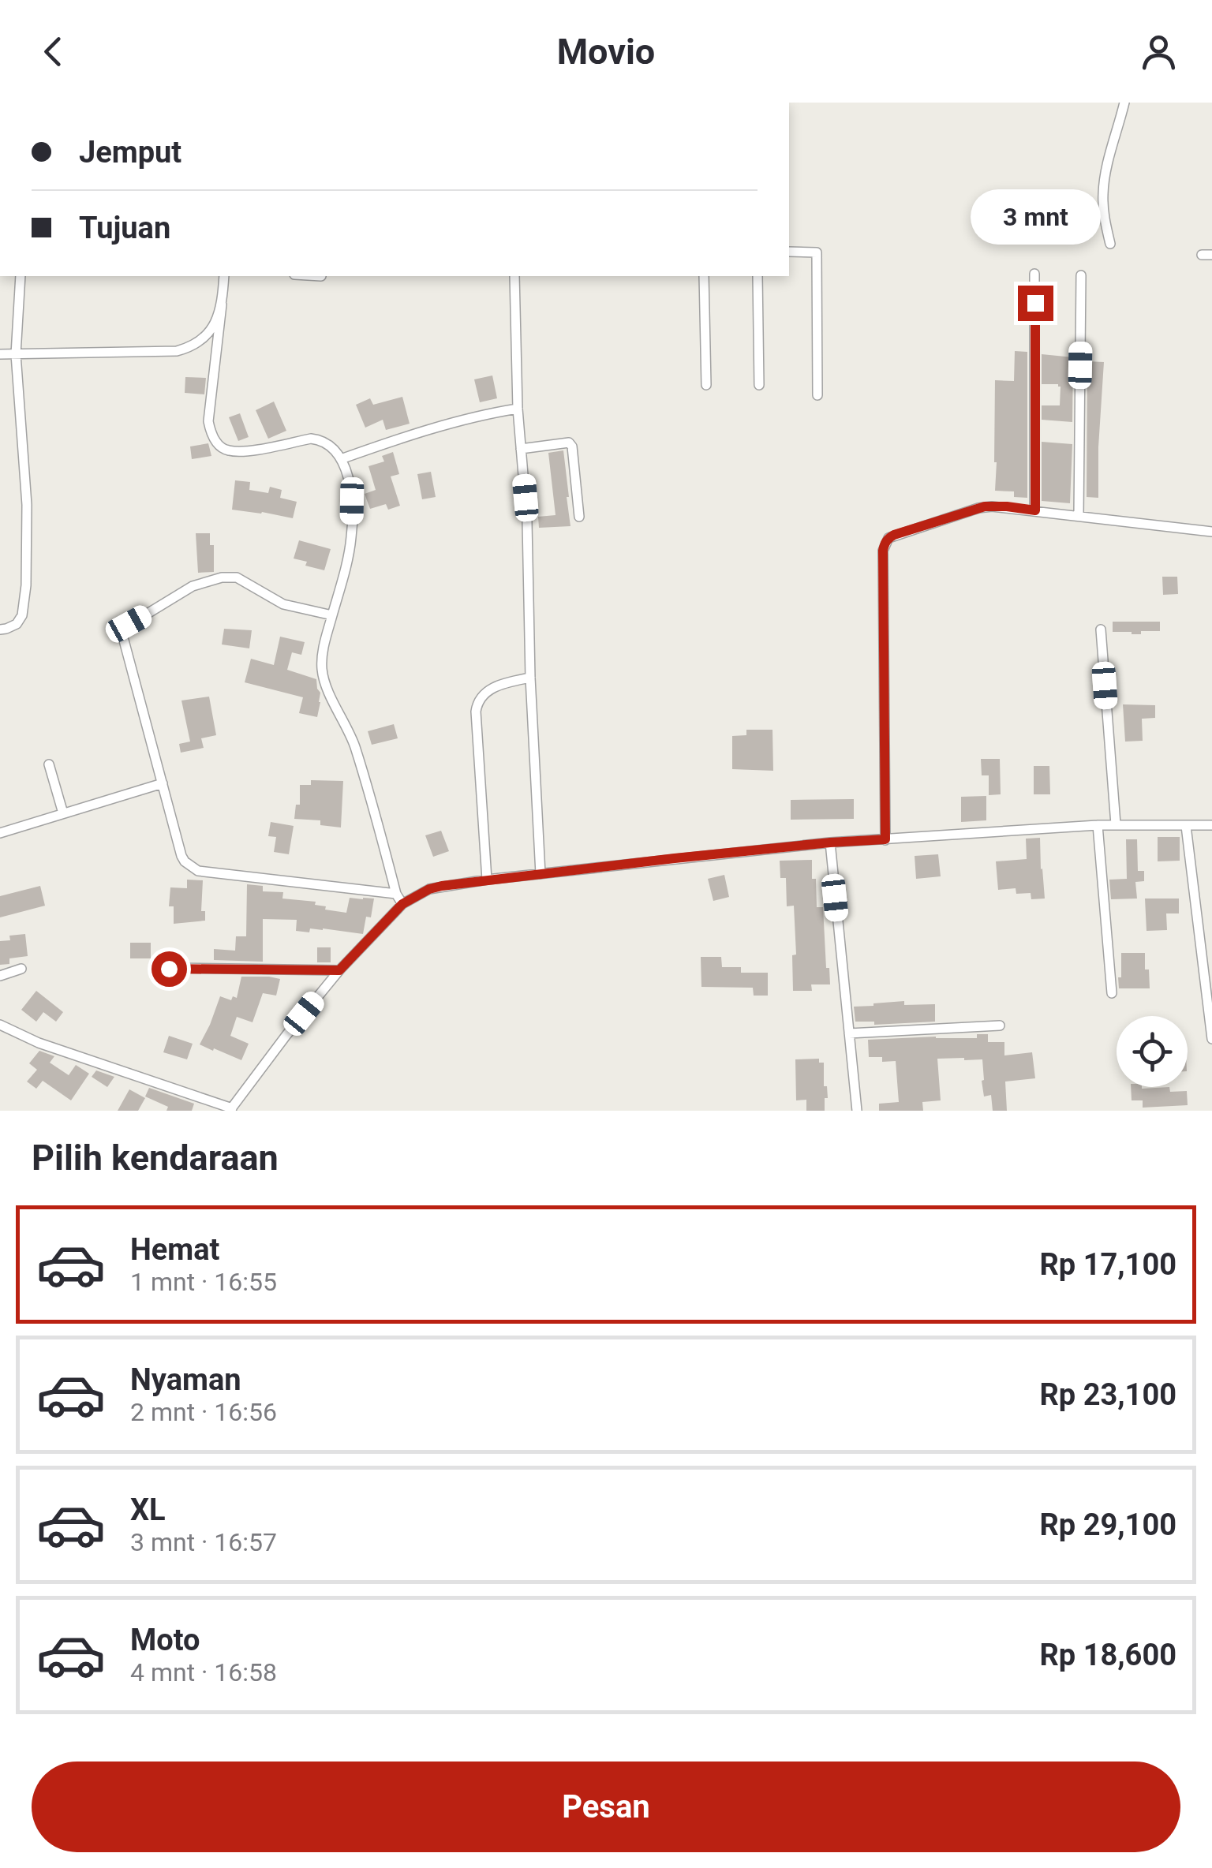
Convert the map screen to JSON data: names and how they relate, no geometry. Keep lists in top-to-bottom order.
{
  "page": {
    "header": "Movio",
    "banner": ["Jemput", "Tujuan"],
    "bubble": "3 mnt",
    "heading": "Pilih kendaraan",
    "list": [
      {
        "name": "Hemat",
        "note": "1 mnt · 16:55",
        "value": "Rp 17,100"
      },
      {
        "name": "Nyaman",
        "note": "2 mnt · 16:56",
        "value": "Rp 23,100"
      },
      {
        "name": "XL",
        "note": "3 mnt · 16:57",
        "value": "Rp 29,100"
      },
      {
        "name": "Moto",
        "note": "4 mnt · 16:58",
        "value": "Rp 18,600"
      }
    ],
    "buttons": "Pesan"
  }
}
